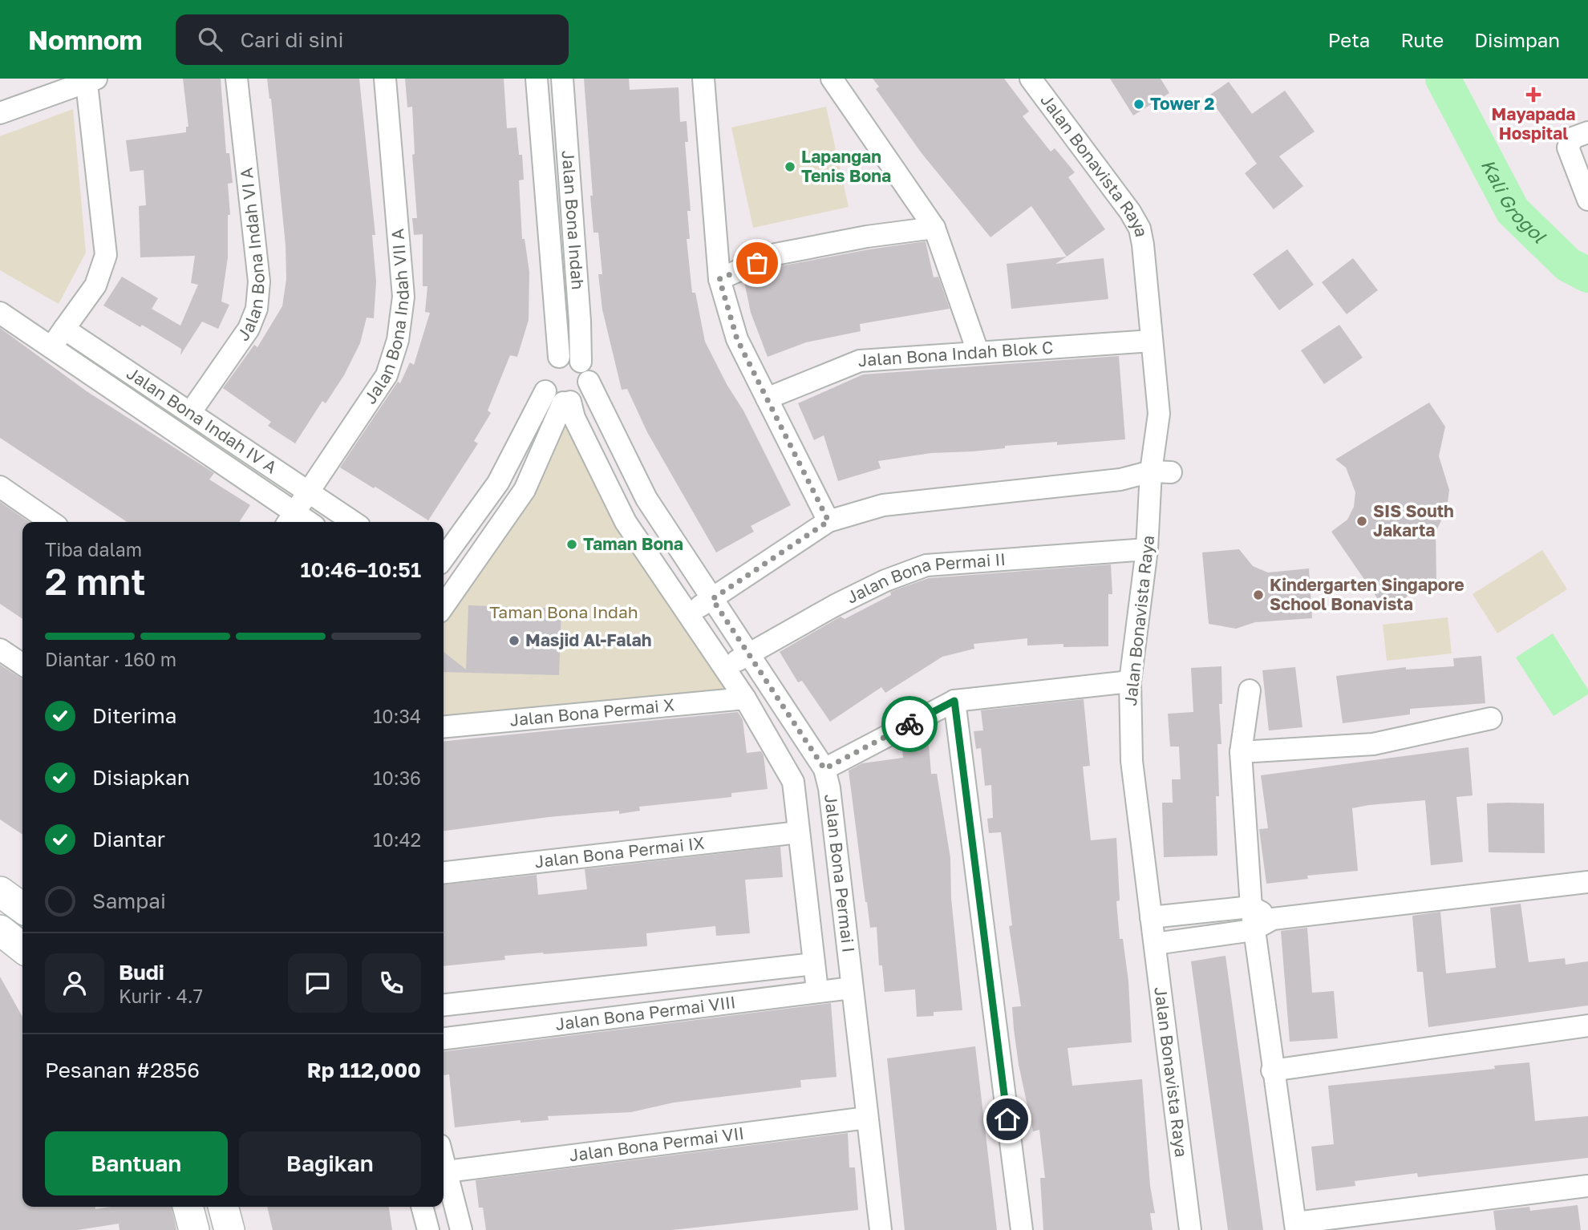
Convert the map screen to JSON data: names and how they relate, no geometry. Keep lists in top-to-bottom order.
{
  "streets": {
    "street": [
      "Jalan Bonavista Raya",
      "Jalan Bona Indah",
      "Jalan Bona Indah VI A",
      "Jalan Bona Indah VII A",
      "Jalan Bona Indah Blok C",
      "Jalan Bona Indah IV A",
      "Jalan Bona Permai II",
      "Jalan Bona Permai X",
      "Jalan Bona Permai IX",
      "Jalan Bona Permai I",
      "Jalan Bona Permai VIII",
      "Jalan Bona Permai VII"
    ]
  },
  "crossings": [
    ["Jalan Bonavista Raya", "Jalan Bona Indah Blok C"],
    ["Jalan Bonavista Raya", "Jalan Bona Permai II"],
    ["Jalan Bona Indah", "Jalan Bona Permai I"],
    ["Jalan Bona Indah VI A", "Jalan Bona Indah IV A"],
    ["Jalan Bona Indah VII A", "Jalan Bona Indah IV A"],
    ["Jalan Bona Permai II", "Jalan Bona Permai I"],
    ["Jalan Bona Permai X", "Jalan Bona Permai I"],
    ["Jalan Bona Permai IX", "Jalan Bona Permai I"],
    ["Jalan Bona Permai I", "Jalan Bona Permai VIII"],
    ["Jalan Bona Permai I", "Jalan Bona Permai VII"]
  ],
  "water": ["Kali Grogol"],
  "parks": ["Taman Bona Indah"],
  "places": {
    "health": ["Mayapada Hospital"],
    "other": [
      "Tower 2",
      "Lapangan Tenis Bona",
      "SIS South Jakarta",
      "Taman Bona",
      "Kindergarten Singapore School Bonavista",
      "Masjid Al-Falah"
    ]
  },
  "page": {
    "header": "Nomnom",
    "search": "Cari di sini",
    "nav": ["Peta", "Rute", "Disimpan"],
    "heading": ["2 mnt", "Tiba dalam", "10:46–10:51"],
    "panel": [
      "Budi",
      "Kurir · 4.7",
      "Pesanan #2856",
      "Rp 112,000"
    ],
    "bar": "Diantar · 160 m",
    "list": [
      ["Diterima", "10:34"],
      ["Disiapkan", "10:36"],
      ["Diantar", "10:42"],
      "Sampai"
    ],
    "buttons": ["Bantuan", "Bagikan"]
  }
}
